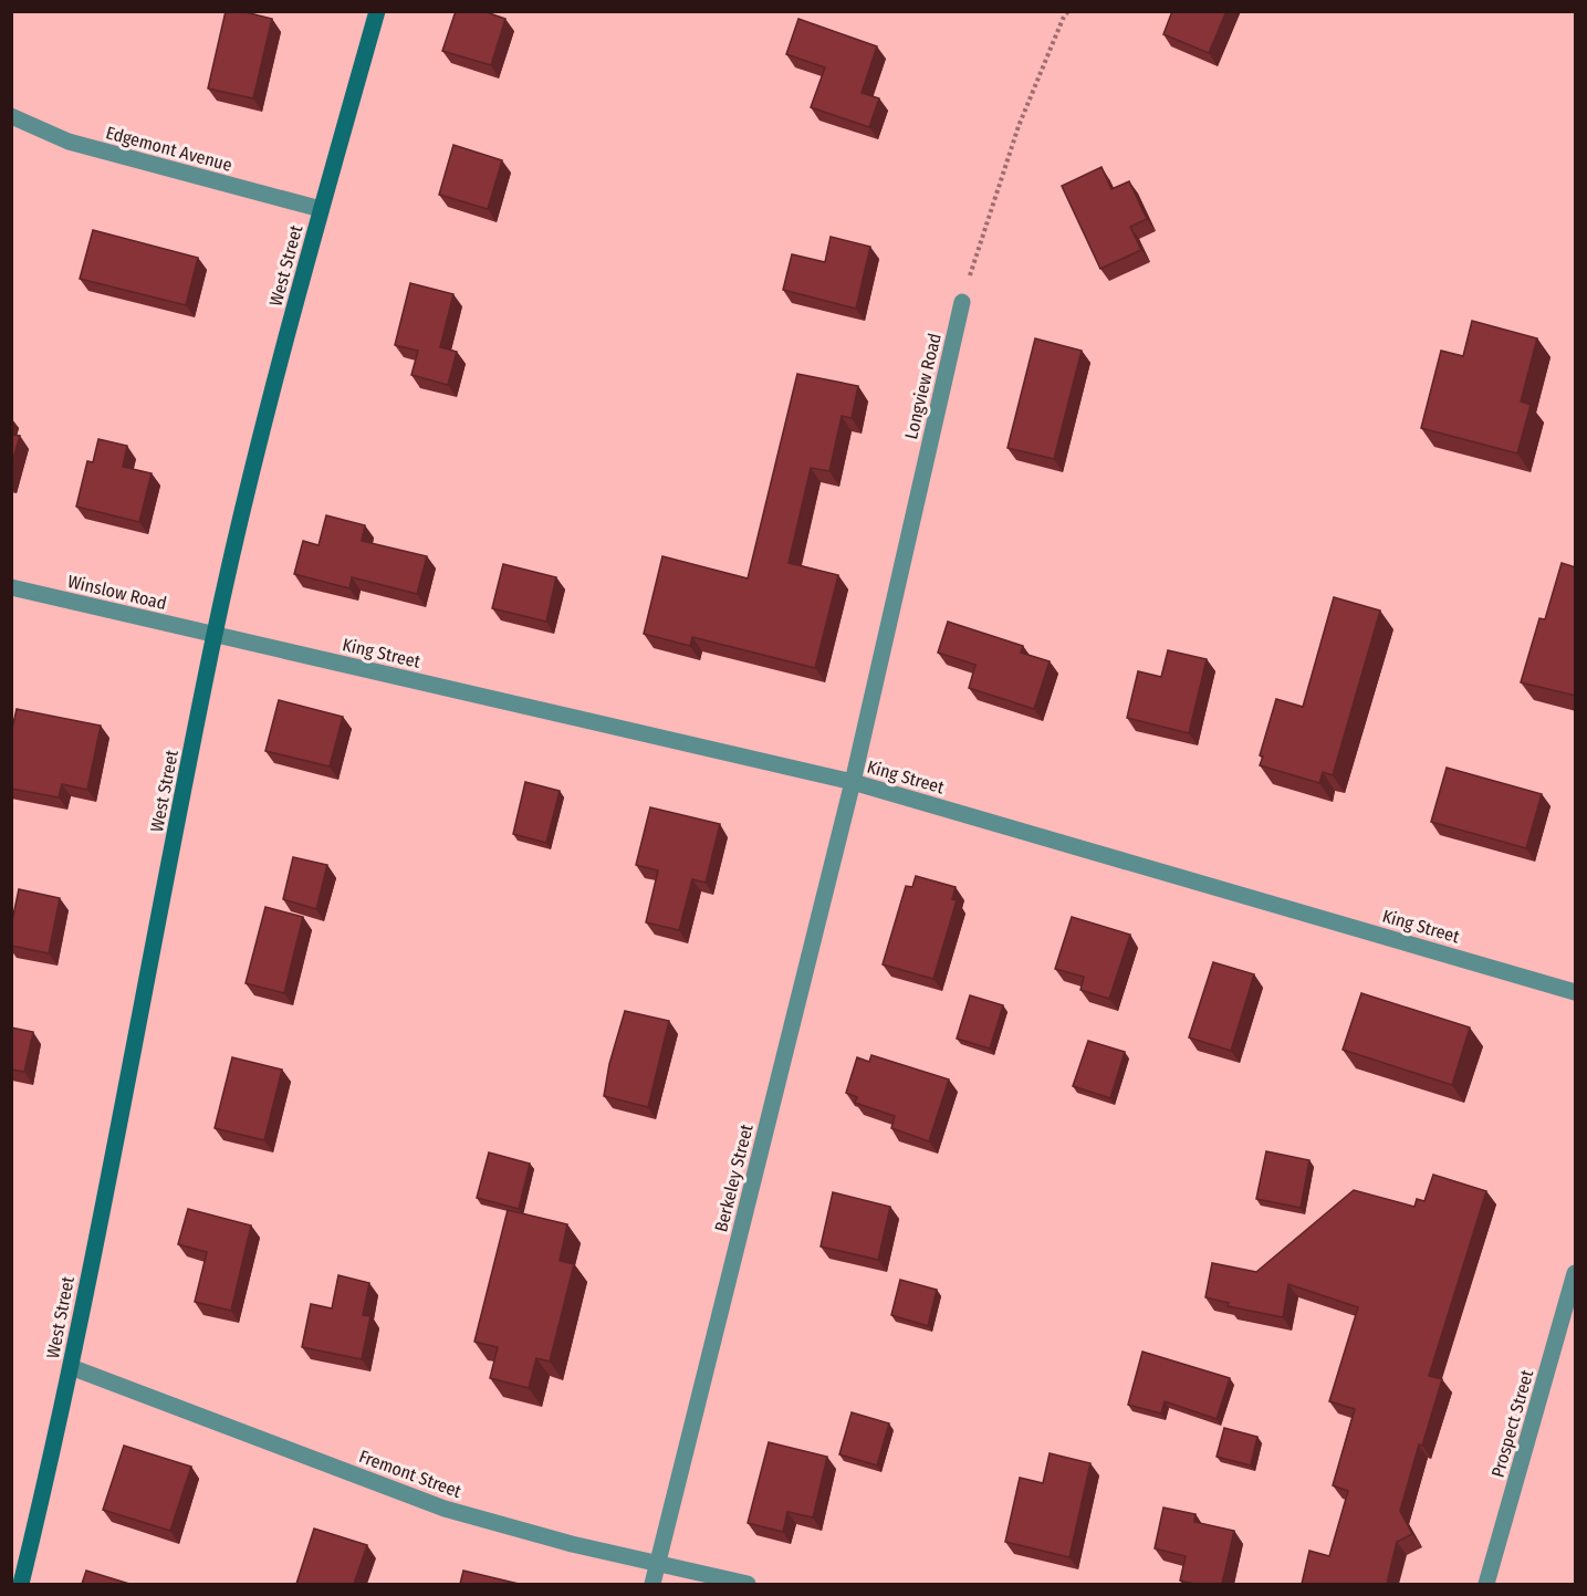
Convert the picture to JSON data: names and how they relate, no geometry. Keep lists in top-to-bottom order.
{
  "streets": {
    "main road": ["West Street"],
    "street": [
      "Edgemont Avenue",
      "Longview Road",
      "Winslow Road",
      "King Street",
      "Berkeley Street",
      "Prospect Street",
      "Fremont Street"
    ]
  },
  "crossings": [
    ["Edgemont Avenue", "West Street"],
    ["West Street", "Winslow Road"],
    ["West Street", "King Street"],
    ["West Street", "Fremont Street"],
    ["Longview Road", "King Street"],
    ["Longview Road", "Berkeley Street"],
    ["Winslow Road", "King Street"],
    ["King Street", "Berkeley Street"],
    ["Berkeley Street", "Fremont Street"]
  ]
}
